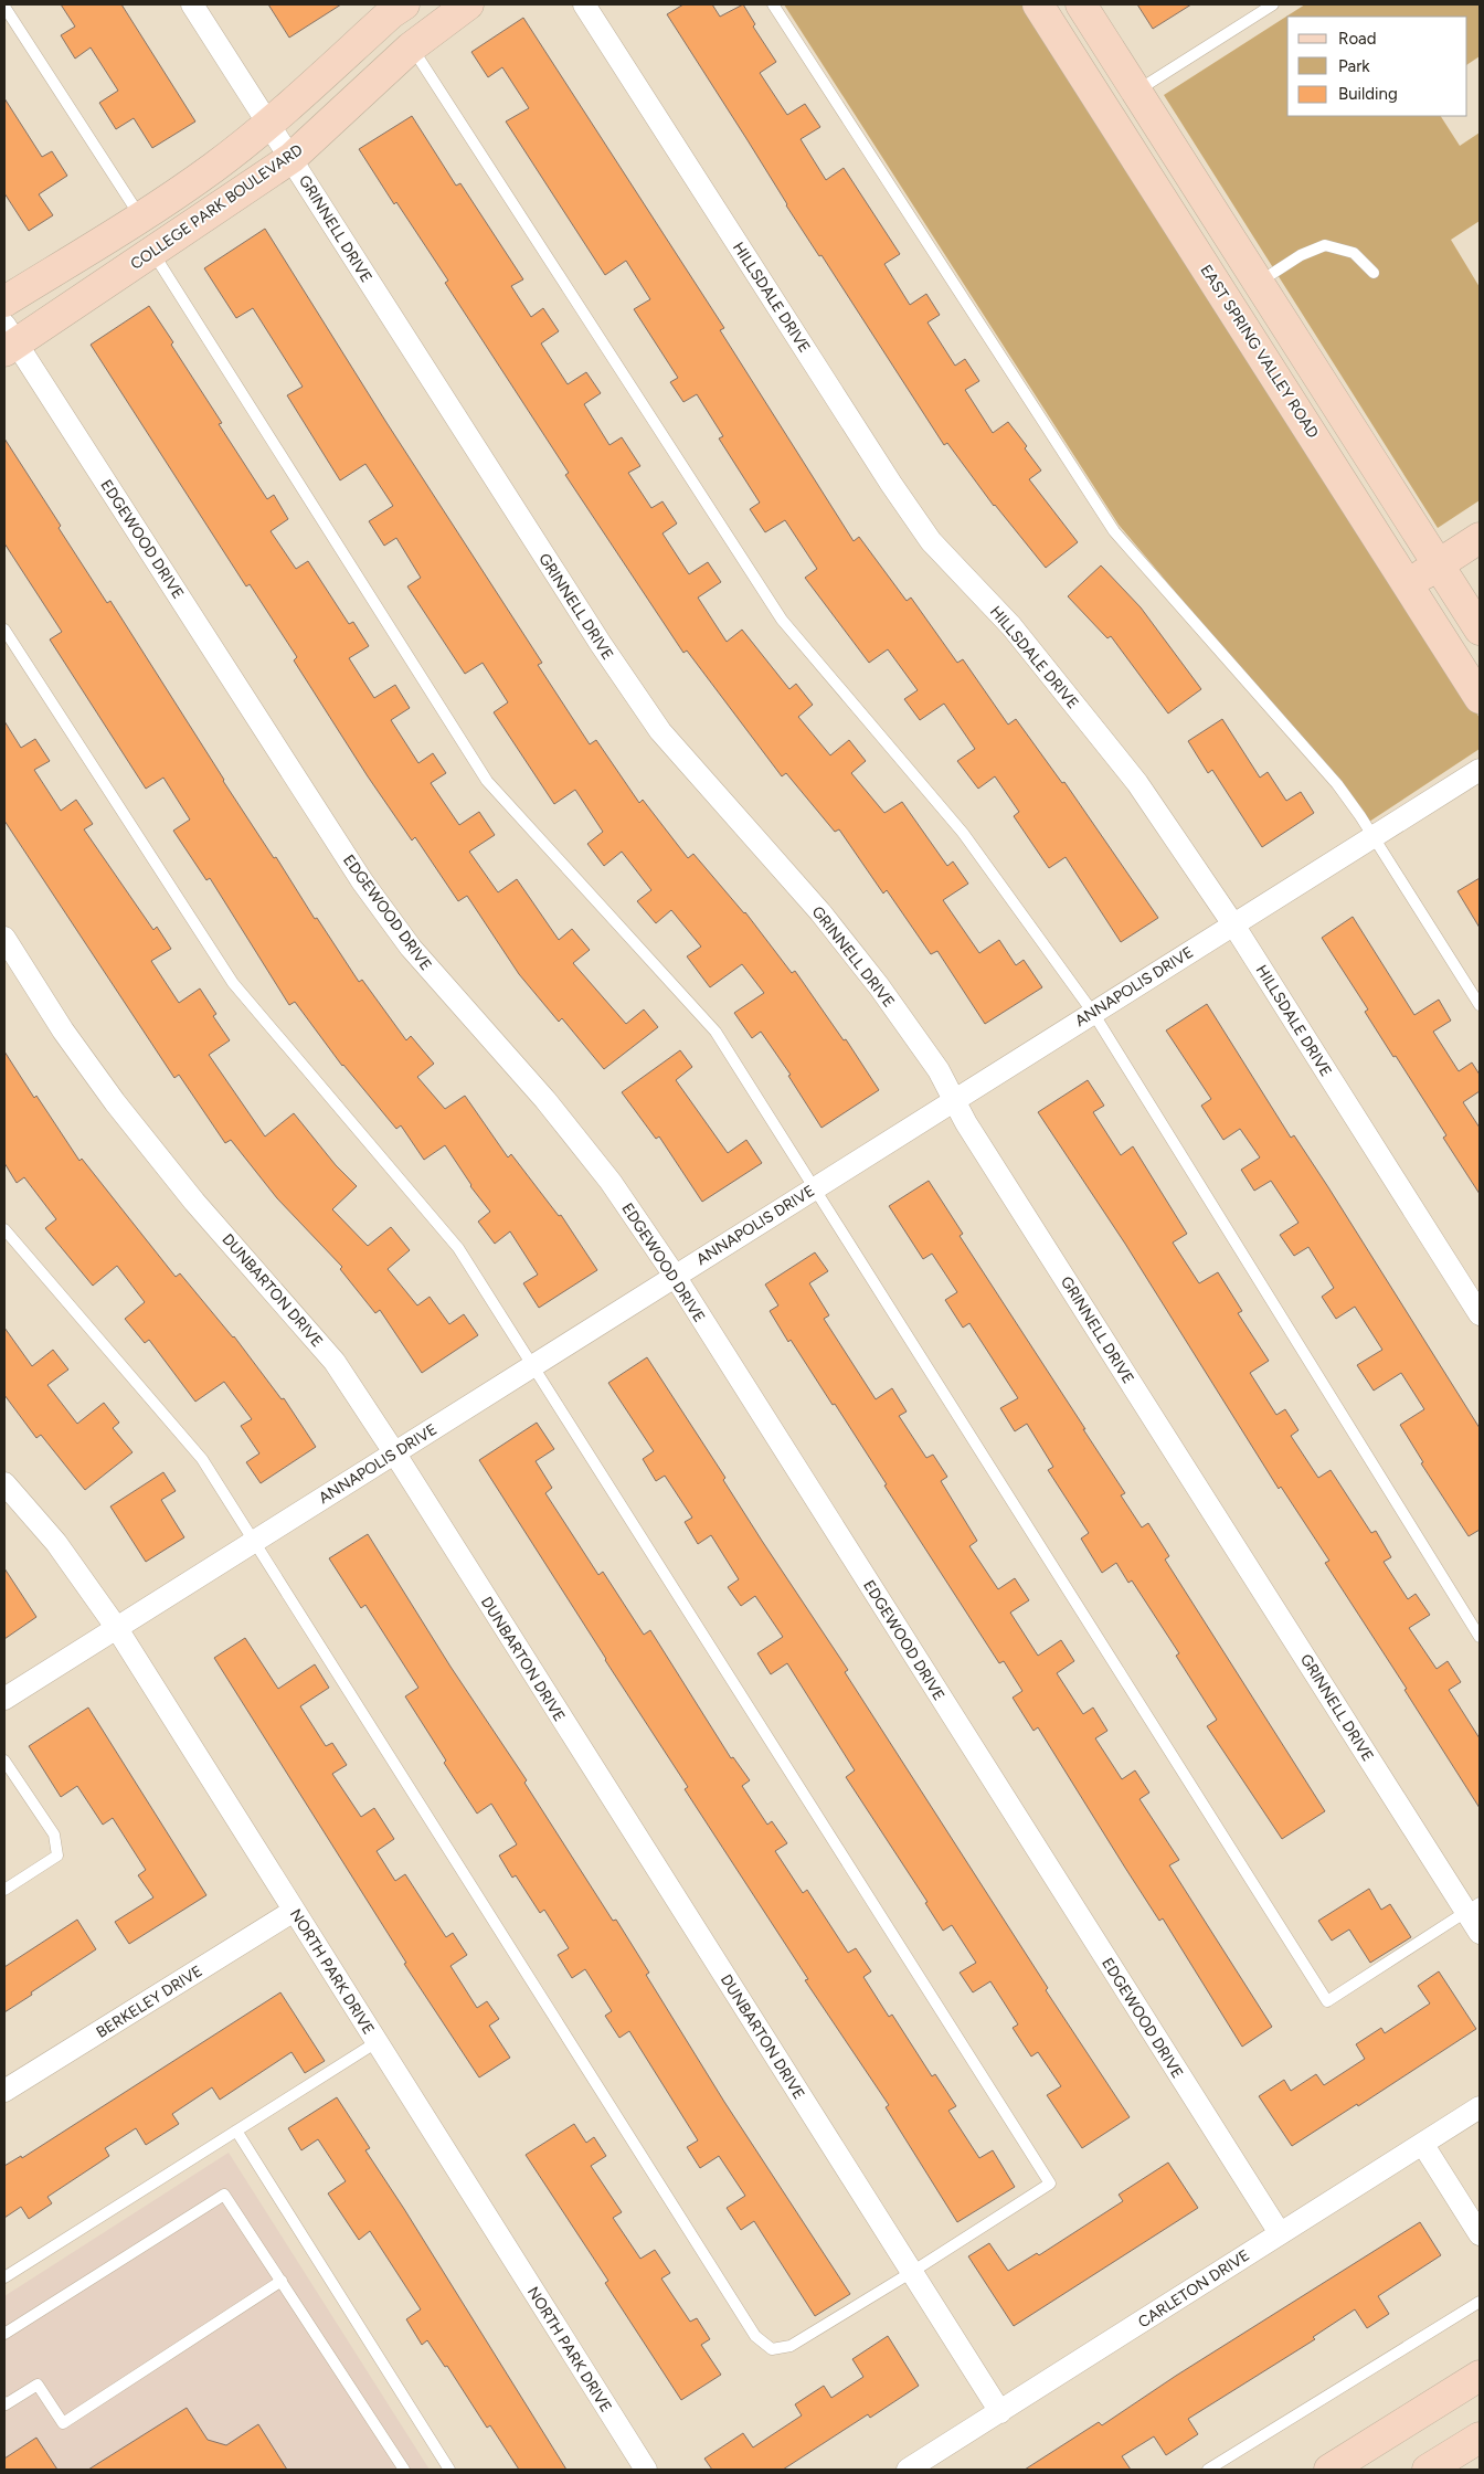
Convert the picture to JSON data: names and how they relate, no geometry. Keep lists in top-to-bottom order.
{
  "streets": {
    "street": [
      "COLLEGE PARK BOULEVARD",
      "GRINNELL DRIVE",
      "HILLSDALE DRIVE",
      "EAST SPRING VALLEY ROAD",
      "EDGEWOOD DRIVE",
      "ANNAPOLIS DRIVE",
      "DUNBARTON DRIVE",
      "NORTH PARK DRIVE",
      "BERKELEY DRIVE",
      "CARLETON DRIVE"
    ]
  },
  "crossings": [
    ["COLLEGE PARK BOULEVARD", "GRINNELL DRIVE"],
    ["COLLEGE PARK BOULEVARD", "EDGEWOOD DRIVE"],
    ["GRINNELL DRIVE", "ANNAPOLIS DRIVE"],
    ["HILLSDALE DRIVE", "ANNAPOLIS DRIVE"],
    ["EDGEWOOD DRIVE", "ANNAPOLIS DRIVE"],
    ["EDGEWOOD DRIVE", "CARLETON DRIVE"],
    ["ANNAPOLIS DRIVE", "DUNBARTON DRIVE"],
    ["ANNAPOLIS DRIVE", "NORTH PARK DRIVE"],
    ["DUNBARTON DRIVE", "CARLETON DRIVE"],
    ["NORTH PARK DRIVE", "BERKELEY DRIVE"]
  ],
  "legend": ["Road", "Park", "Building"]
}
